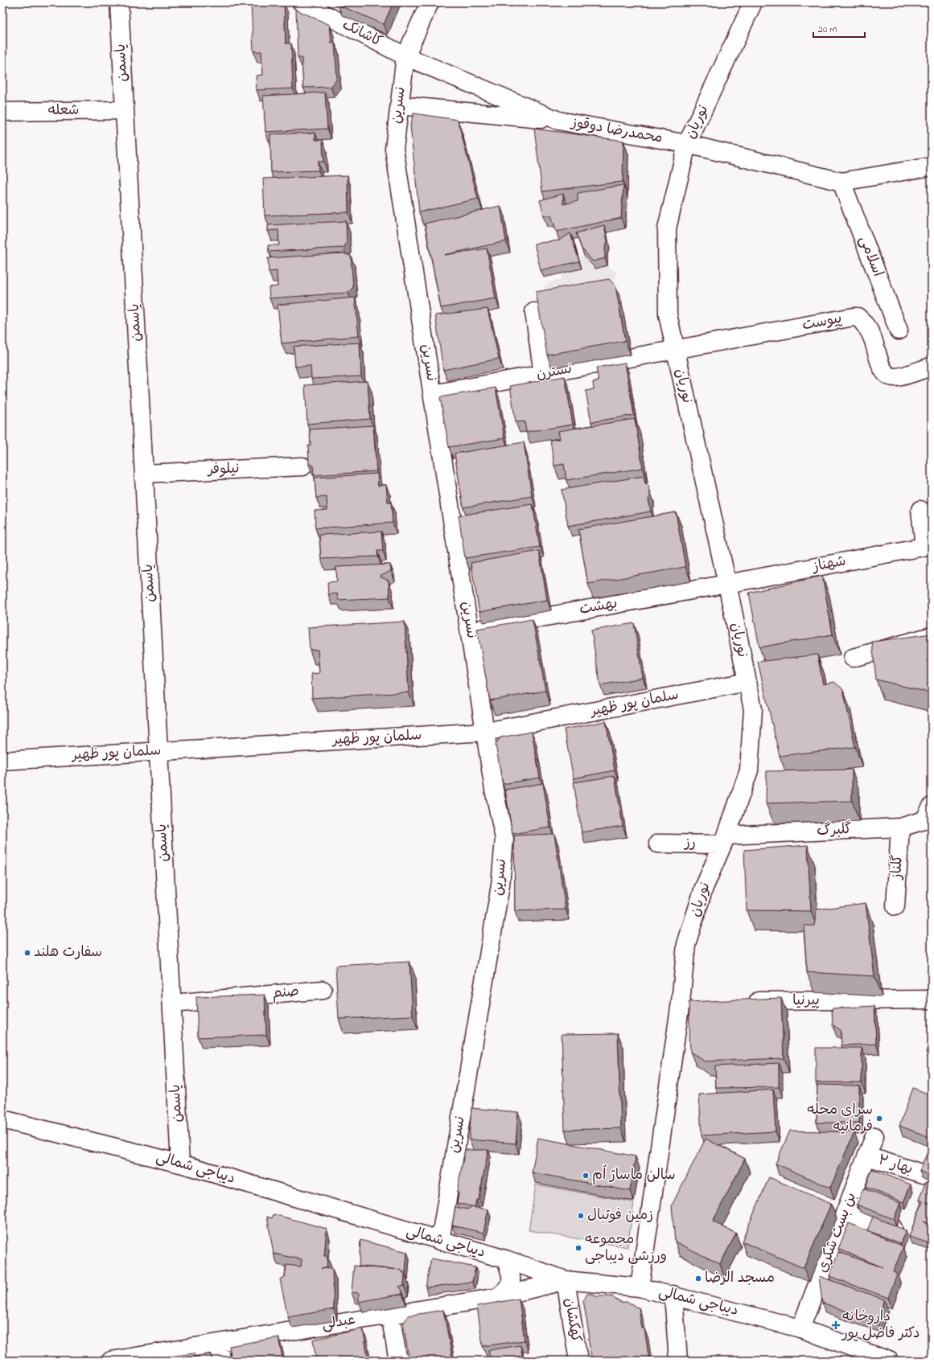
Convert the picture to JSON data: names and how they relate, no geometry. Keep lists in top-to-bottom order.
{
  "streets": {
    "street": [
      "کاشانک",
      "یاسمن",
      "نسرین",
      "شعله",
      "نوریان",
      "محمدرضا دوقوز",
      "اسلامی",
      "پیوست",
      "نسترن",
      "نیلوفر",
      "شهناز",
      "بهشت",
      "سلمان پور ظهیر",
      "گلبرگ",
      "رز",
      "گلناز",
      "صنم",
      "پیرنیا",
      "بهار ۲",
      "دیباجی شمالی",
      "بن بست شکرى",
      "کهکشان",
      "عبدلی"
    ]
  },
  "crossings": [
    ["کاشانک", "نسرین"],
    ["کاشانک", "محمدرضا دوقوز"],
    ["یاسمن", "شعله"],
    ["یاسمن", "نیلوفر"],
    ["یاسمن", "سلمان پور ظهیر"],
    ["یاسمن", "صنم"],
    ["یاسمن", "دیباجی شمالی"],
    ["نسرین", "محمدرضا دوقوز"],
    ["نسرین", "نسترن"],
    ["نسرین", "بهشت"],
    ["نسرین", "سلمان پور ظهیر"],
    ["نسرین", "دیباجی شمالی"],
    ["نوریان", "محمدرضا دوقوز"],
    ["نوریان", "پیوست"],
    ["نوریان", "نسترن"],
    ["نوریان", "شهناز"],
    ["نوریان", "بهشت"],
    ["نوریان", "سلمان پور ظهیر"],
    ["نوریان", "گلبرگ"],
    ["نوریان", "رز"],
    ["نوریان", "دیباجی شمالی"],
    ["محمدرضا دوقوز", "اسلامی"],
    ["پیوست", "نسترن"],
    ["شهناز", "بهشت"],
    ["گلبرگ", "رز"],
    ["گلبرگ", "گلناز"],
    ["بهار ۲", "بن بست شکرى"],
    ["دیباجی شمالی", "بن بست شکرى"],
    ["دیباجی شمالی", "کهکشان"],
    ["دیباجی شمالی", "عبدلی"],
    ["کهکشان", "عبدلی"]
  ],
  "places": {
    "other": [
      "سفارت هلند",
      "سرای محله فرمانیه",
      "سالن ماساژ اُم",
      "زمین فوتبال",
      "مجموعه ورزشی دیباجی",
      "مسجد الرضا"
    ],
    "health": ["داروخانه دکتر فاضل پور"]
  },
  "scale_bar": "20 m"
}
